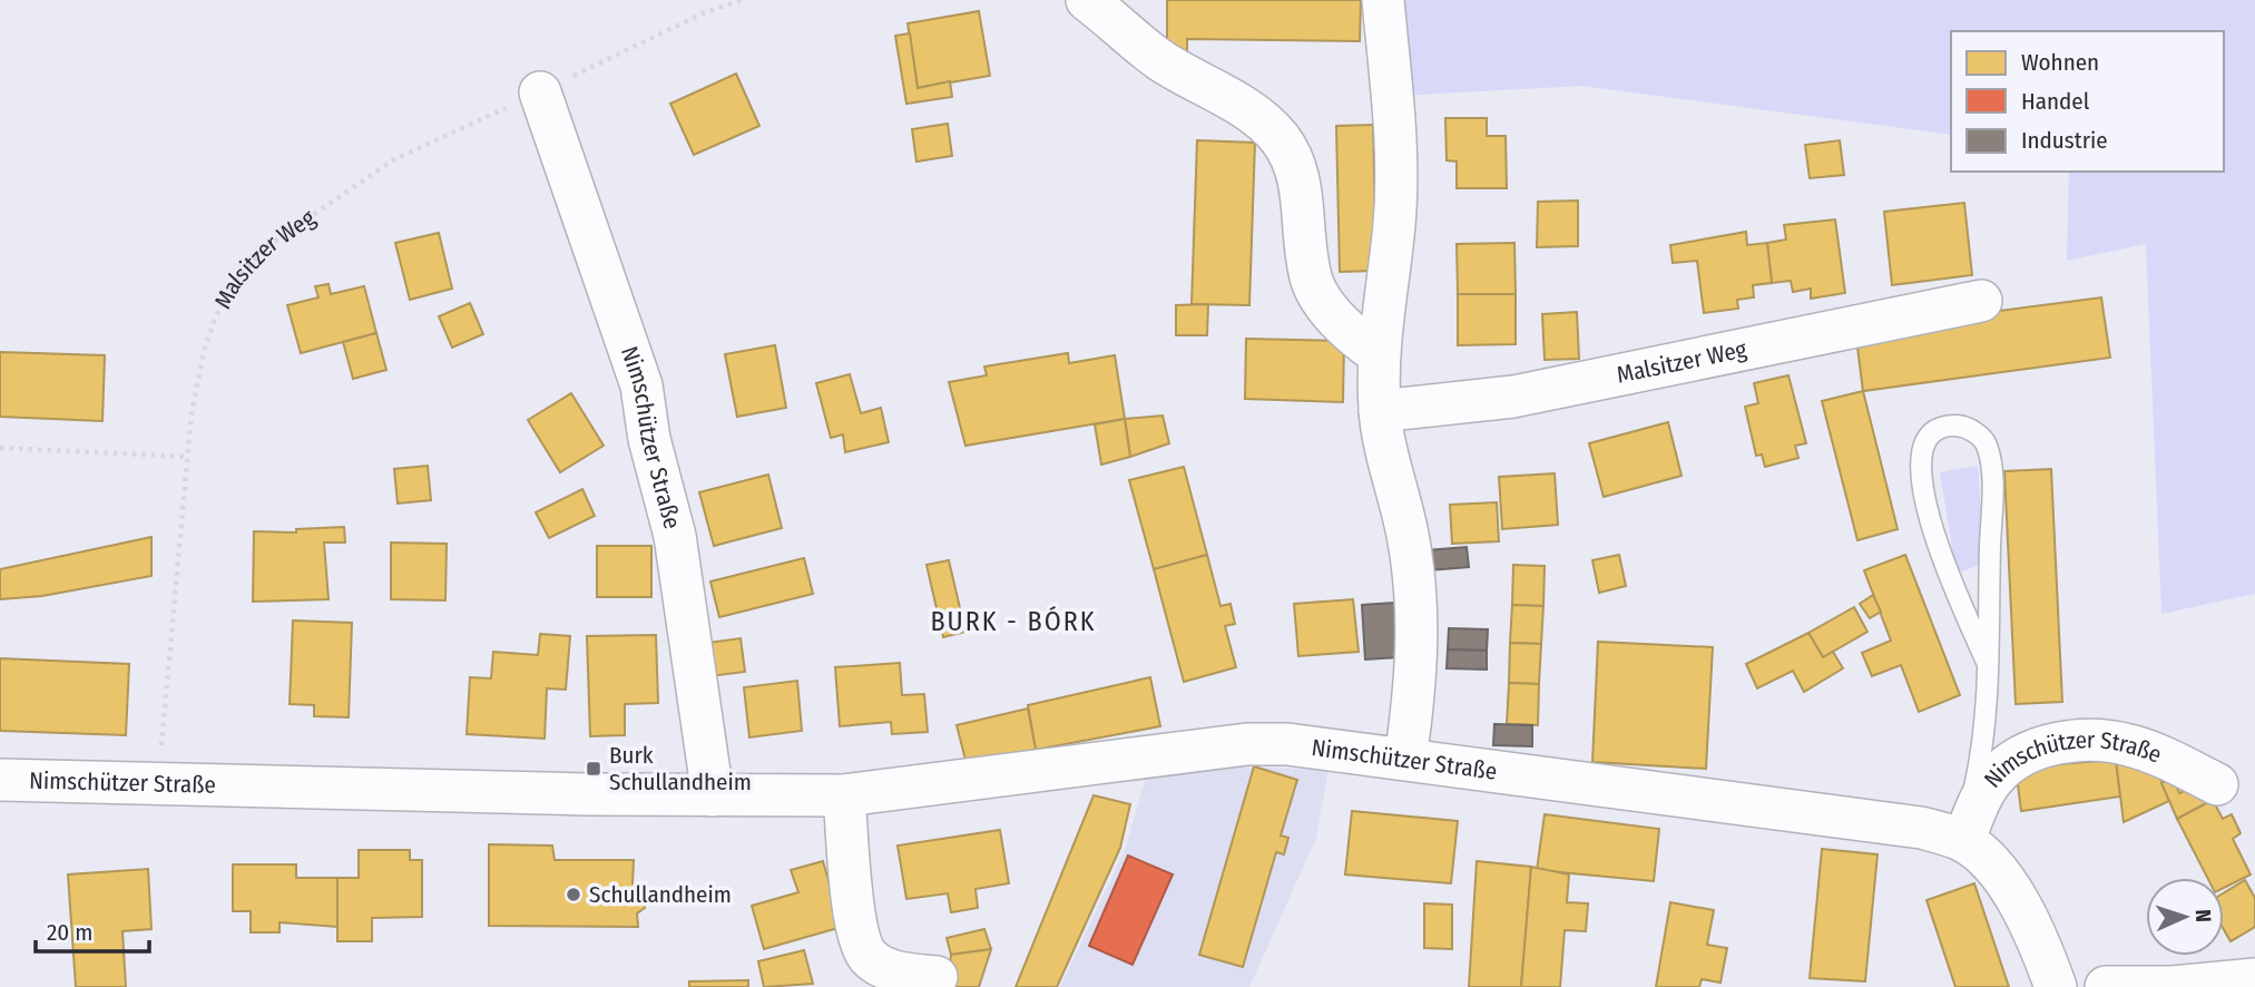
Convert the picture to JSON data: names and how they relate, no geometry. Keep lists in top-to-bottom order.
{
  "streets": {
    "street": ["Malsitzer Weg", "Nimschützer Straße"]
  },
  "crossings": [
    ["Malsitzer Weg", "Nimschützer Straße"]
  ],
  "districts": ["BURK - BÓRK"],
  "places": {
    "transit": ["Burk Schullandheim"],
    "other": ["Schullandheim"]
  },
  "legend": ["Wohnen", "Handel", "Industrie"],
  "scale_bar": "20 m",
  "north": "right"
}
